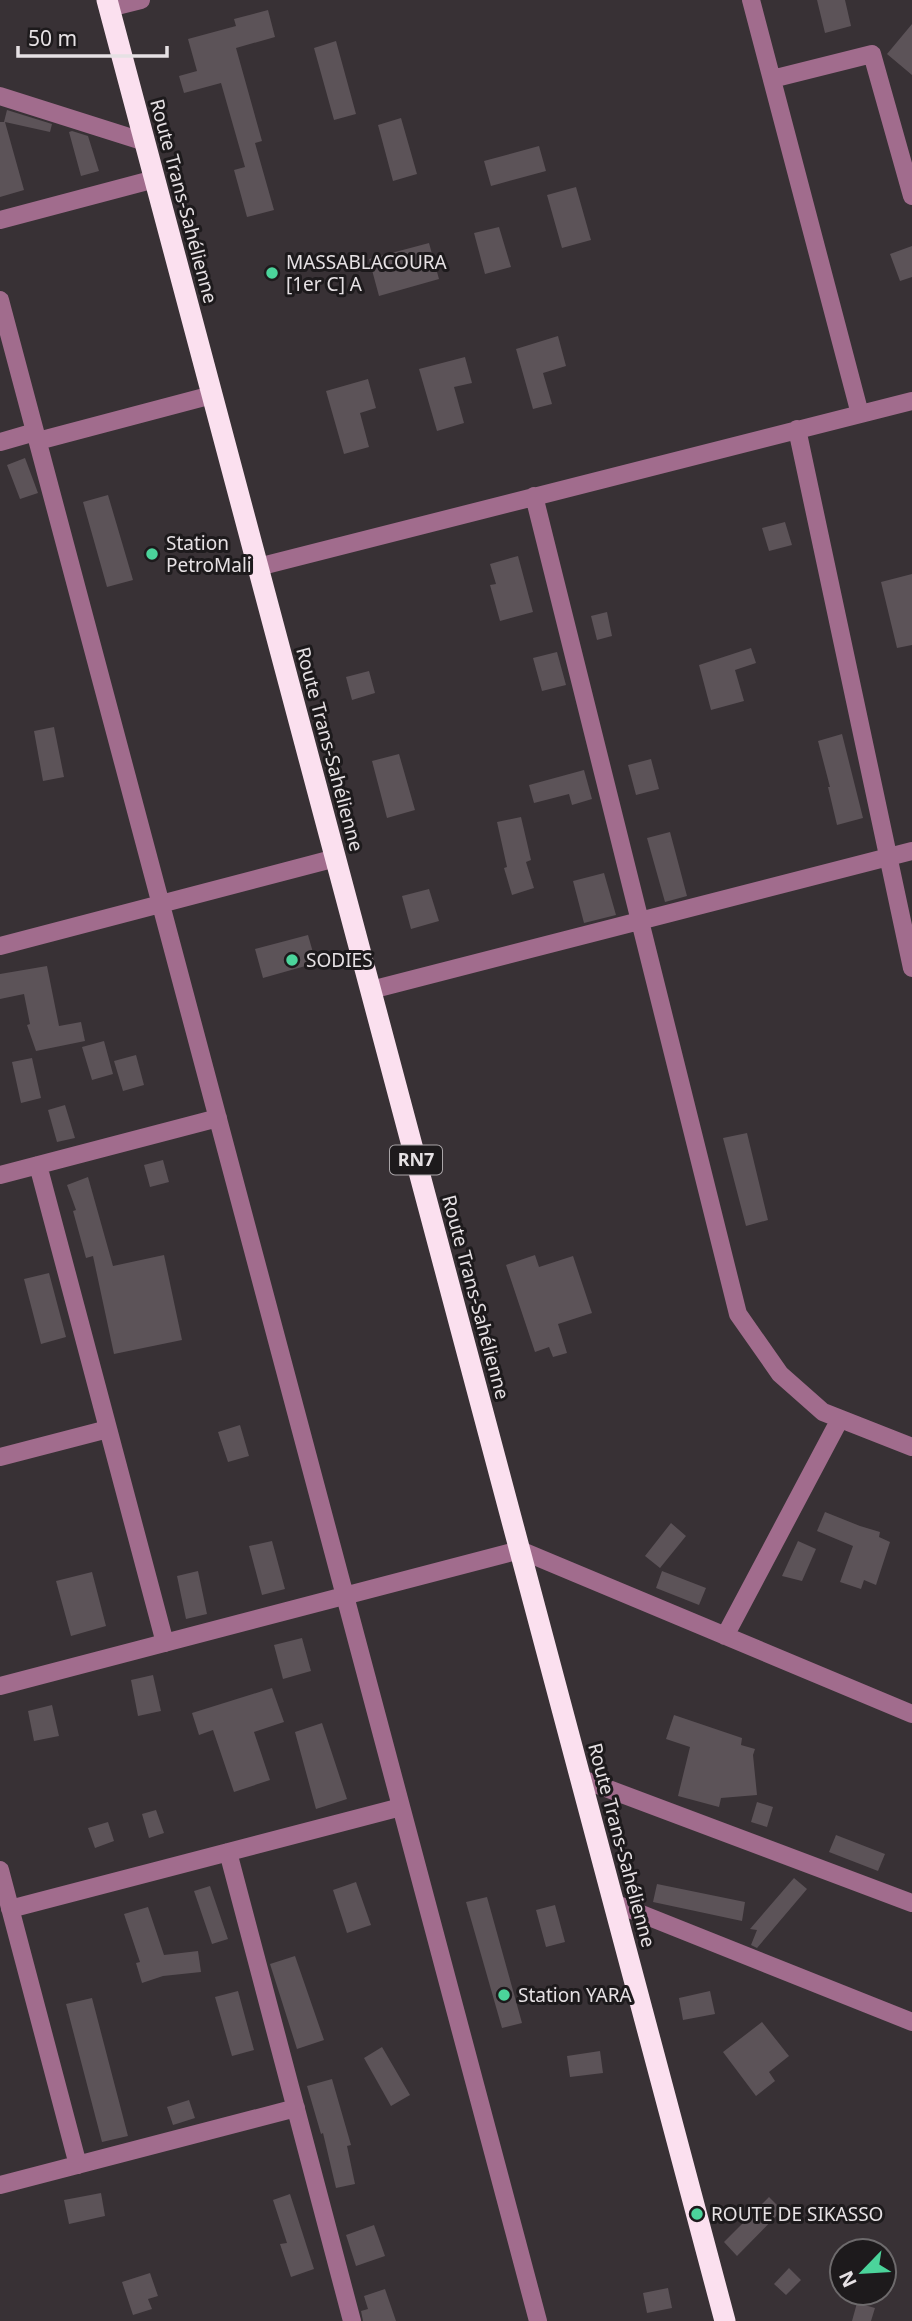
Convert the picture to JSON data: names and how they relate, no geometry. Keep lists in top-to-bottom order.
{
  "streets": {
    "highway": ["Route Trans-Sahélienne", "RN7"]
  },
  "places": [
    "MASSABLACOURA [1er C] A",
    "Station PetroMali",
    "SODIES",
    "Station YARA",
    "ROUTE DE SIKASSO"
  ],
  "scale_bar": "50 m",
  "north": "bottom left"
}
